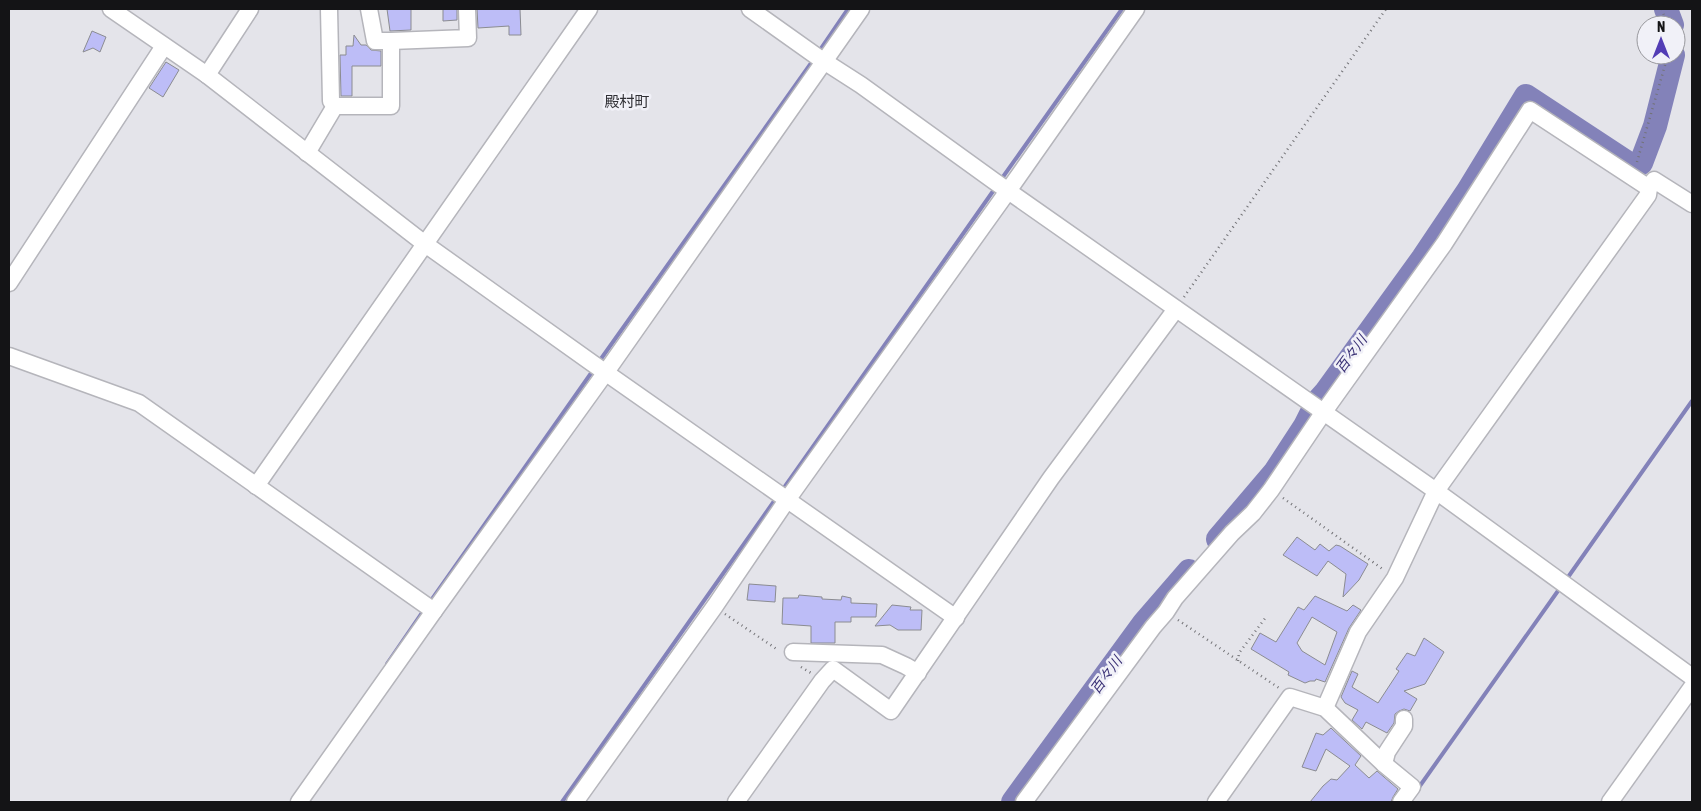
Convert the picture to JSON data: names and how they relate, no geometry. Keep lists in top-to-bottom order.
{
  "districts": ["殿村町"],
  "water": ["百々川"],
  "north": "top"
}
